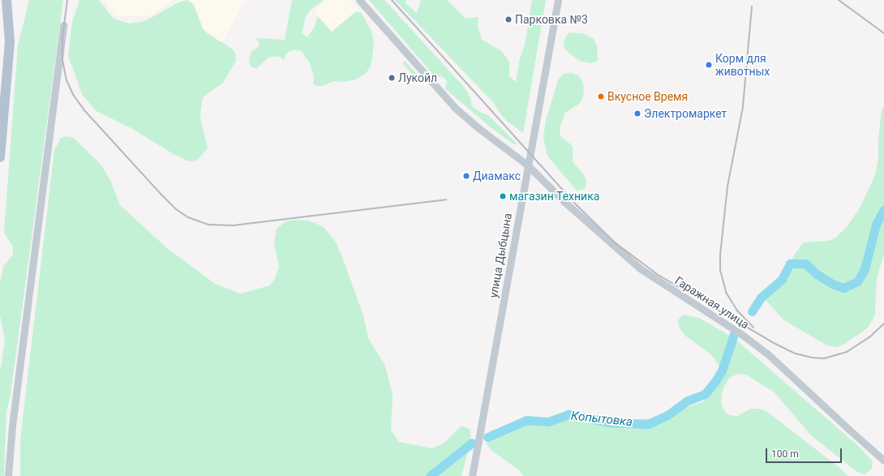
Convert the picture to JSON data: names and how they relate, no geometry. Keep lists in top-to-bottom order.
{
  "streets": {
    "street": ["улица Дыбцына", "Гаражная улица"]
  },
  "crossings": [
    ["улица Дыбцына", "Гаражная улица"]
  ],
  "water": ["Копытовка"],
  "places": [
    "Парковка №3",
    "Корм для животных",
    "Лукойл",
    "Вкусное Время",
    "Электромаркет",
    "Диамакс",
    "магазин Техника"
  ],
  "scale_bar": "100 m"
}
